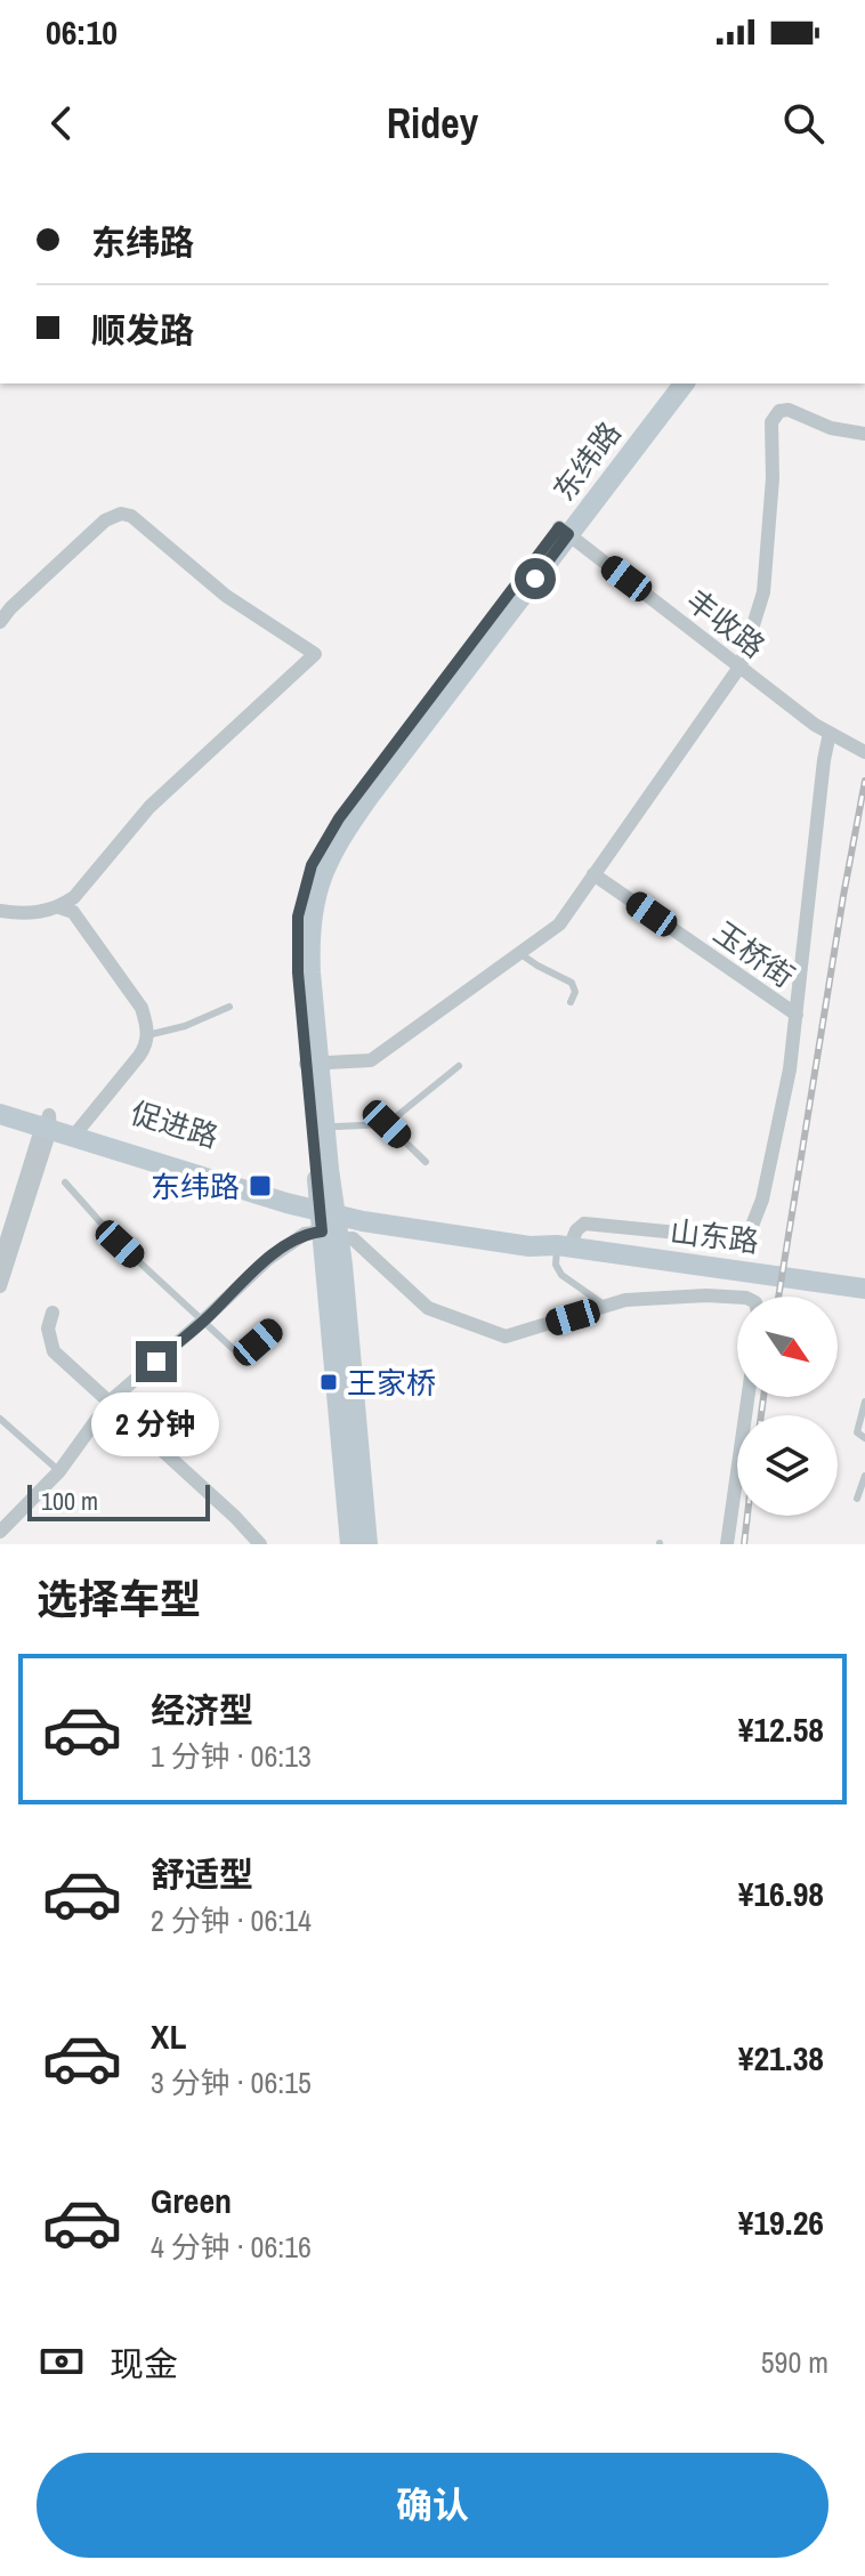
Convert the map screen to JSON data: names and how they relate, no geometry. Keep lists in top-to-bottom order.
{
  "streets": {
    "main road": ["东纬路", "促进路", "山东路"],
    "street": ["丰收路", "玉桥街"]
  },
  "crossings": [
    ["东纬路", "丰收路"],
    ["东纬路", "促进路"],
    ["东纬路", "山东路"],
    ["促进路", "山东路"]
  ],
  "places": {
    "transit": ["东纬路", "王家桥"]
  },
  "scale_bar": "100 m",
  "north": "bottom right",
  "page": {
    "status": "06:10",
    "header": "Ridey",
    "banner": ["东纬路", "顺发路"],
    "bubble": "2 分钟",
    "scale": "100 m",
    "heading": "选择车型",
    "list": [
      {
        "name": "经济型",
        "note": "1 分钟 · 06:13",
        "value": "¥12.58"
      },
      {
        "name": "舒适型",
        "note": "2 分钟 · 06:14",
        "value": "¥16.98"
      },
      {
        "name": "XL",
        "note": "3 分钟 · 06:15",
        "value": "¥21.38"
      },
      {
        "name": "Green",
        "note": "4 分钟 · 06:16",
        "value": "¥19.26"
      }
    ],
    "pay": ["现金", "590 m"],
    "buttons": "确认"
  }
}
